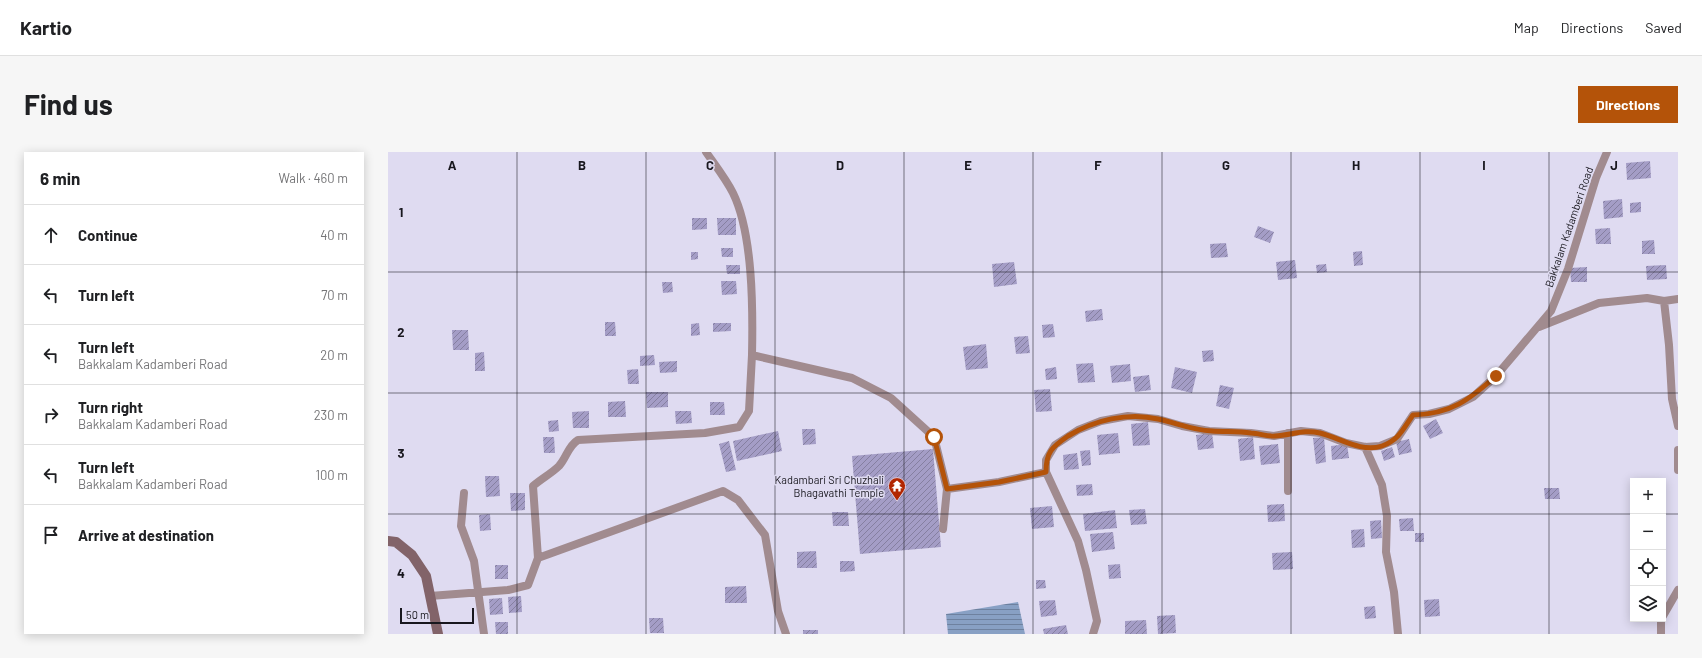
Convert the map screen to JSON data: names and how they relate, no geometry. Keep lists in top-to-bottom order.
{
  "streets": {
    "street": ["Bakkalam Kadamberi Road"]
  },
  "places": {
    "temple": ["Kadambari Sri Chuzhali Bhagavathi Temple"]
  },
  "scale_bar": "50 m",
  "page": {
    "header": "Kartio",
    "nav": ["Map", "Directions", "Saved"],
    "buttons": "Directions",
    "title": "Find us",
    "heading": ["6 min", "Walk · 460 m"],
    "list": [
      ["Continue", "40 m"],
      ["Turn left", "70 m"],
      ["Turn left", "Bakkalam Kadamberi Road", "20 m"],
      ["Turn right", "Bakkalam Kadamberi Road", "230 m"],
      ["Turn left", "Bakkalam Kadamberi Road", "100 m"],
      "Arrive at destination"
    ],
    "map_buttons": ["+", "−"],
    "scale": "50 m"
  },
  "grid": {
    "columns": [
      "A",
      "B",
      "C",
      "D",
      "E",
      "F",
      "G",
      "H",
      "I",
      "J"
    ],
    "rows": [
      "1",
      "2",
      "3",
      "4"
    ]
  }
}
